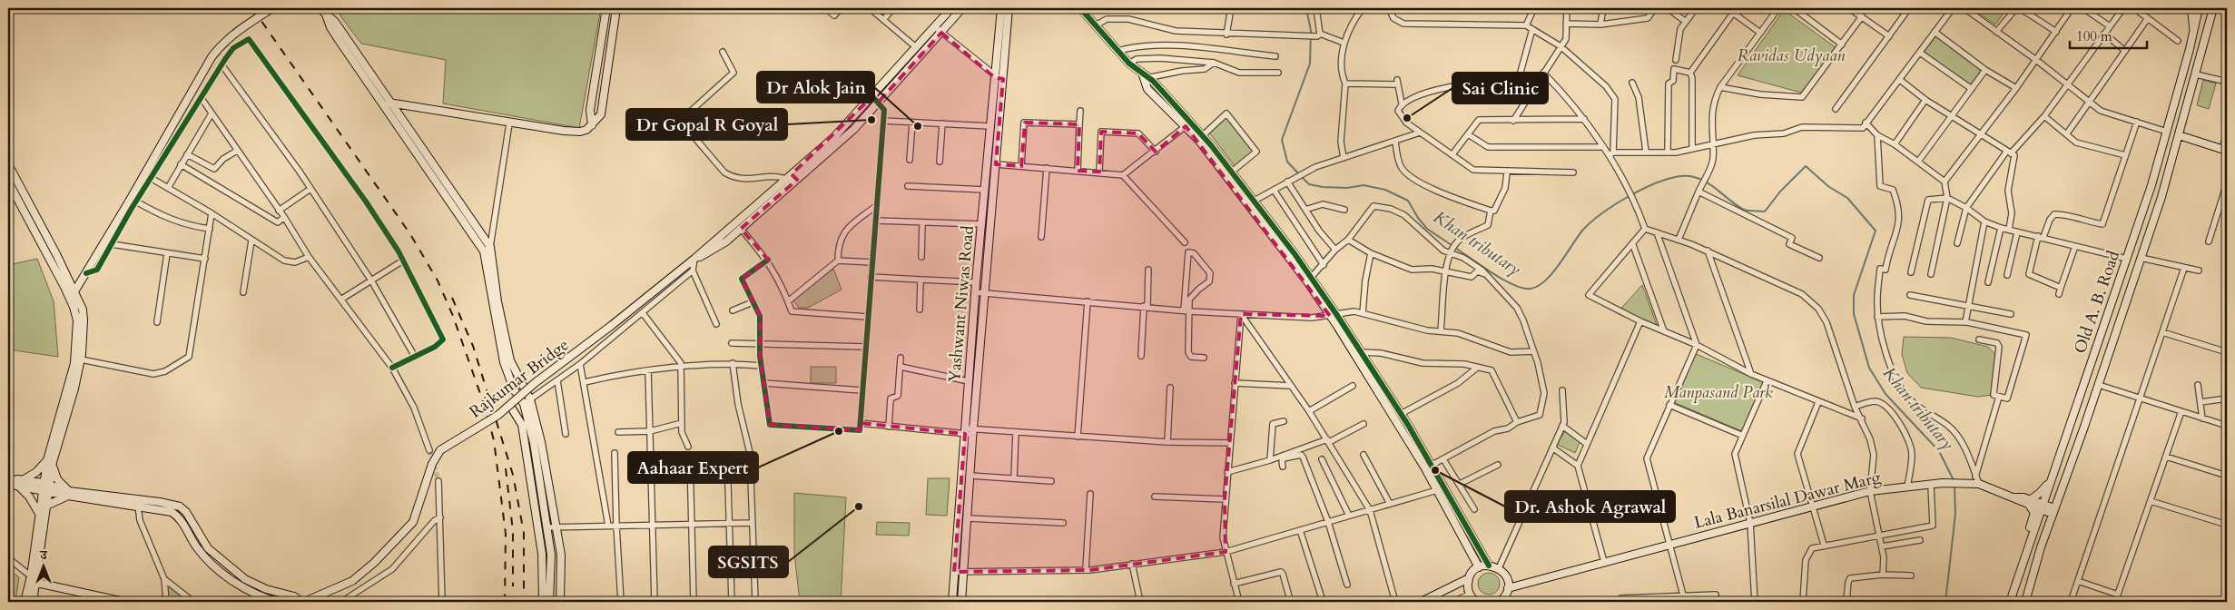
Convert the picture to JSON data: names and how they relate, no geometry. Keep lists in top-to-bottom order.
{
  "streets": {
    "main road": [
      "Old A. B. Road",
      "Yashwant Niwas Road",
      "Rajkumar Bridge",
      "Lala Banarsilal Dawar Marg"
    ]
  },
  "crossings": [
    ["Old A. B. Road", "Lala Banarsilal Dawar Marg"]
  ],
  "water": ["Khan tributary"],
  "parks": ["Ravidas Udyaan", "Manpasand Park"],
  "places": [
    "Sai Clinic",
    "Dr Gopal R Goyal",
    "Dr Alok Jain",
    "Aahaar Expert",
    "Dr. Ashok Agrawal",
    "SGSITS"
  ],
  "scale_bar": "100 m",
  "north": "top"
}
